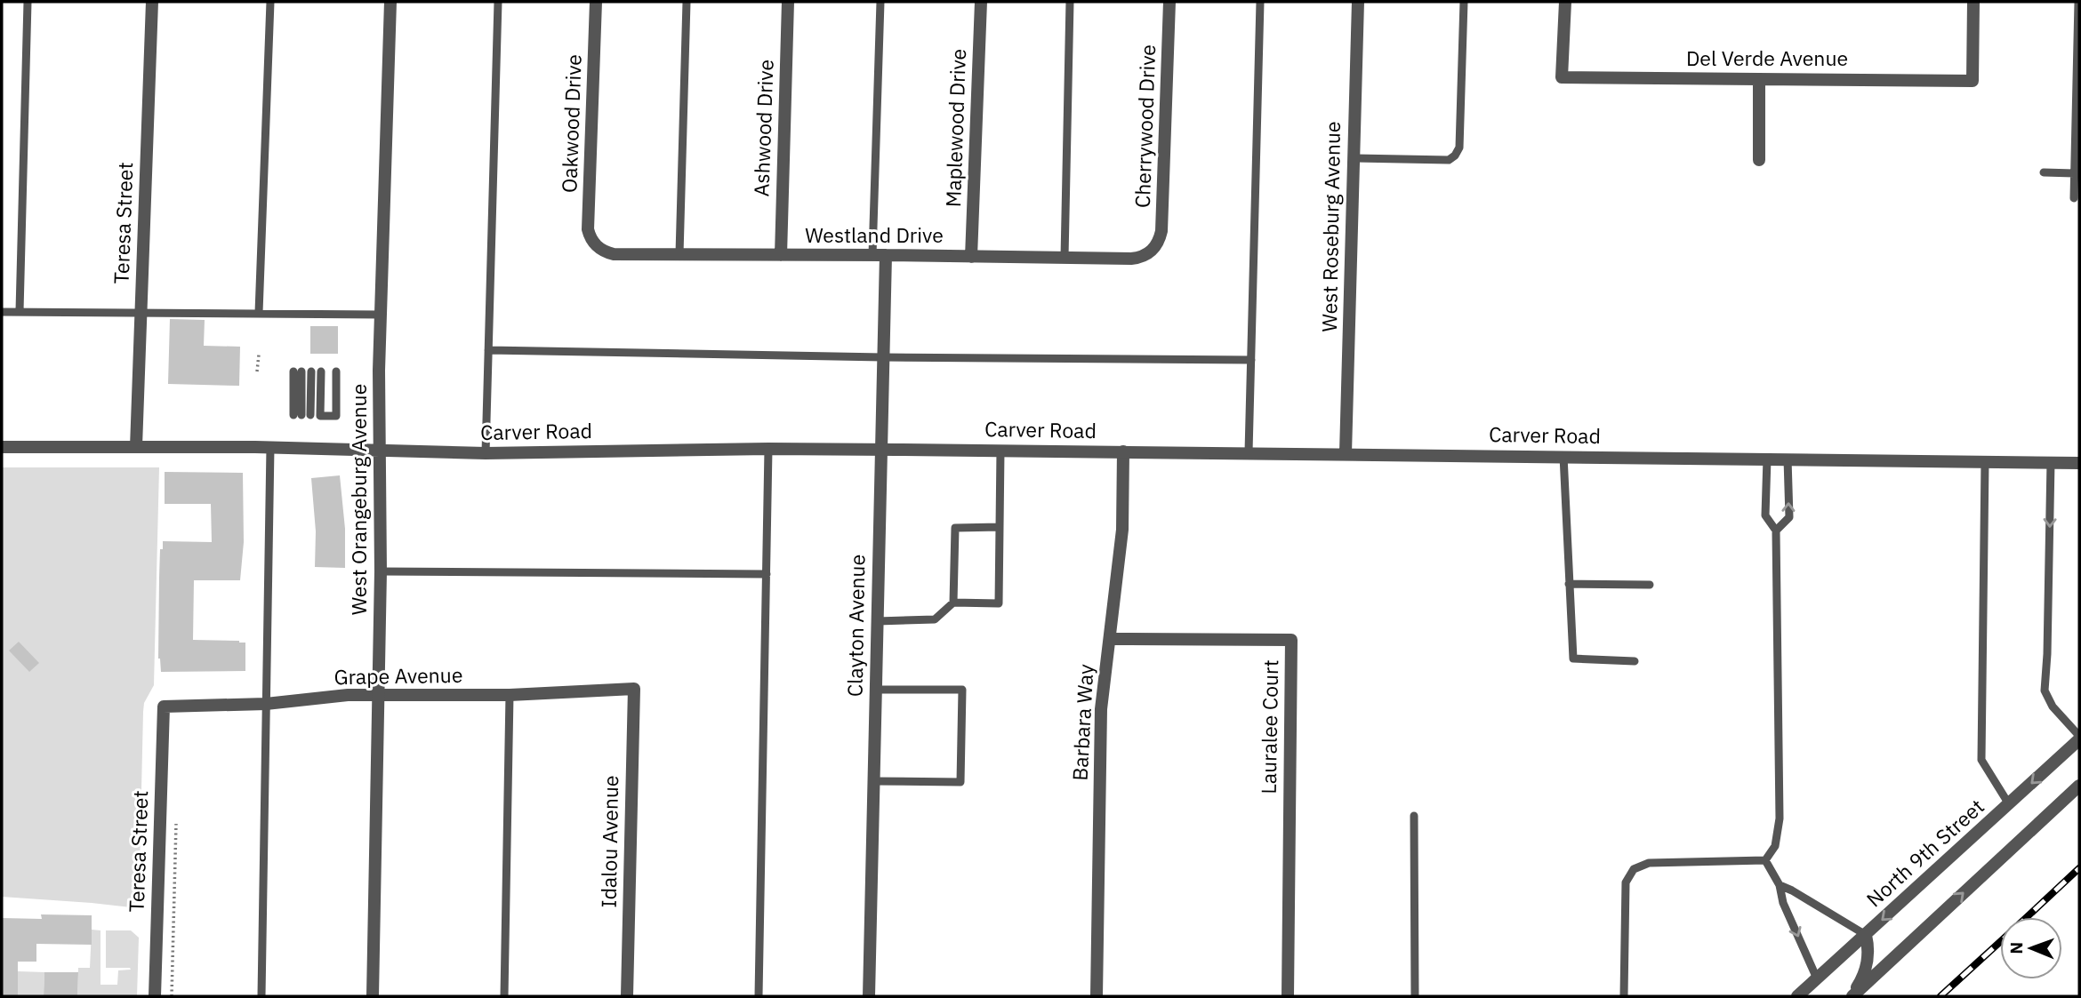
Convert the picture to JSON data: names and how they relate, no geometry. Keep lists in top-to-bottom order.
{
  "streets": {
    "street": [
      "Del Verde Avenue",
      "Oakwood Drive",
      "Cherrywood Drive",
      "Ashwood Drive",
      "Maplewood Drive",
      "Teresa Street",
      "West Roseburg Avenue",
      "Westland Drive",
      "Carver Road",
      "West Orangeburg Avenue",
      "Clayton Avenue",
      "Grape Avenue",
      "Barbara Way",
      "Lauralee Court",
      "Idalou Avenue",
      "North 9th Street"
    ]
  },
  "crossings": [
    ["Oakwood Drive", "Westland Drive"],
    ["Cherrywood Drive", "Westland Drive"],
    ["Ashwood Drive", "Westland Drive"],
    ["Maplewood Drive", "Westland Drive"],
    ["Teresa Street", "Carver Road"],
    ["Teresa Street", "Grape Avenue"],
    ["West Roseburg Avenue", "Carver Road"],
    ["Westland Drive", "Clayton Avenue"],
    ["Carver Road", "West Orangeburg Avenue"],
    ["Carver Road", "Clayton Avenue"],
    ["Carver Road", "Barbara Way"],
    ["West Orangeburg Avenue", "Grape Avenue"],
    ["Grape Avenue", "Idalou Avenue"],
    ["Barbara Way", "Lauralee Court"]
  ],
  "north": "left"
}
